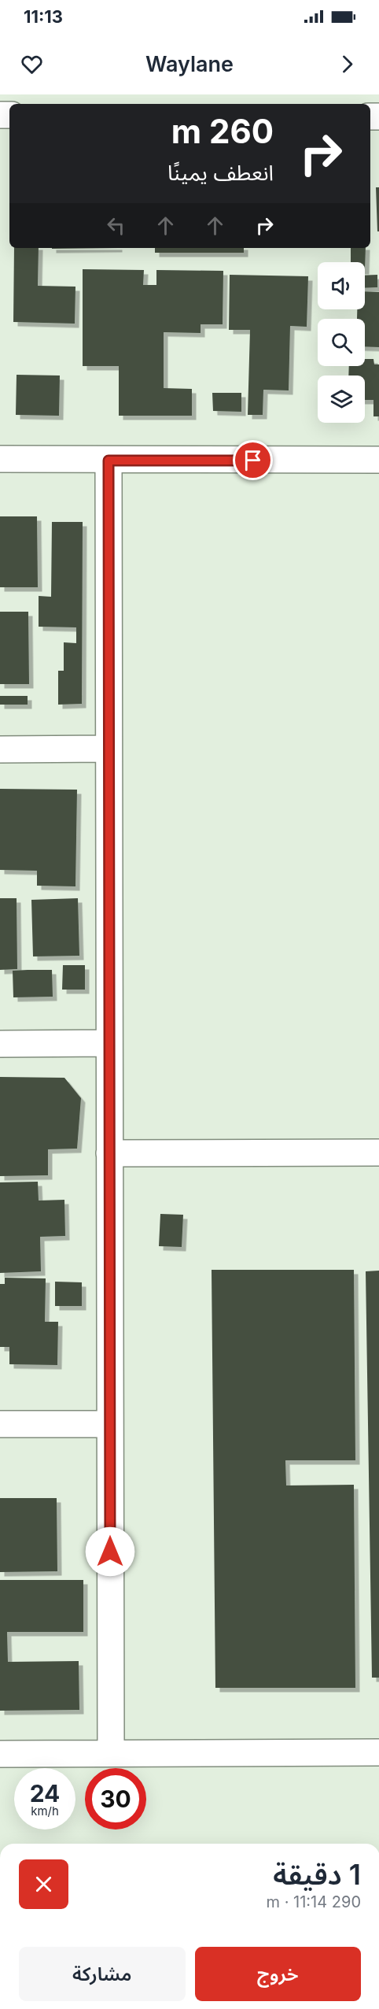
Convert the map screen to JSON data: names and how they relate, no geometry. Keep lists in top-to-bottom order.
{
  "page": {
    "status": "11:13",
    "header": "Waylane",
    "turn": ["260 m", "انعطف يمينًا"],
    "speed": "24 km/h",
    "limit": "30",
    "heading": ["1 دقيقة", "290 m · 11:14"],
    "buttons": ["خروج", "مشاركة"]
  }
}
